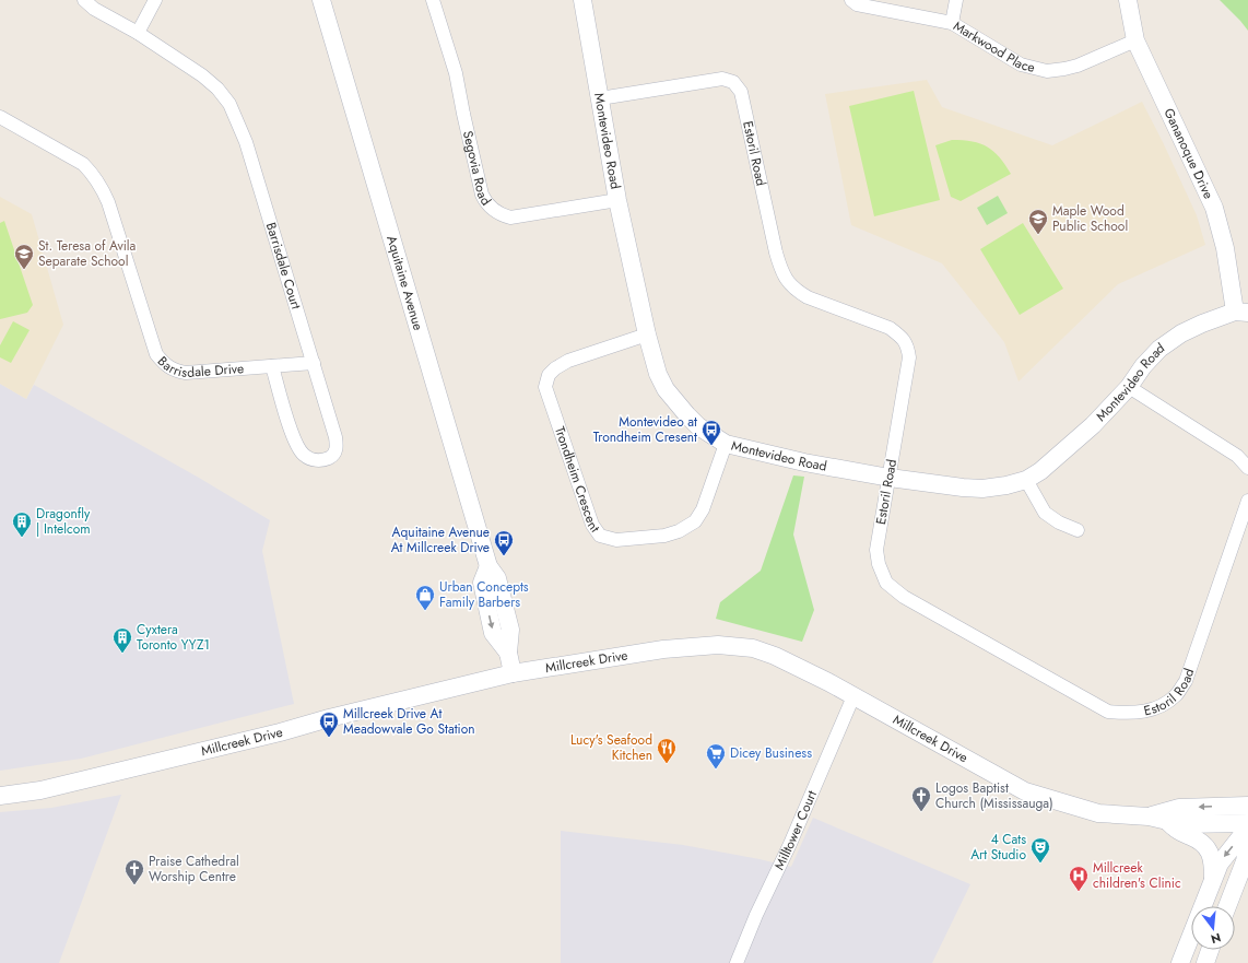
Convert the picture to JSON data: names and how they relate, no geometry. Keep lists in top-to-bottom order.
{
  "streets": {
    "street": [
      "Markwood Place",
      "Montevideo Road",
      "Gananoque Drive",
      "Estoril Road",
      "Segovia Road",
      "Barrisdale Court",
      "Aquitaine Avenue",
      "Barrisdale Drive",
      "Trondheim Crescent",
      "Millcreek Drive",
      "Milltower Court"
    ]
  },
  "crossings": [
    ["Markwood Place", "Gananoque Drive"],
    ["Montevideo Road", "Gananoque Drive"],
    ["Montevideo Road", "Estoril Road"],
    ["Montevideo Road", "Segovia Road"],
    ["Montevideo Road", "Trondheim Crescent"],
    ["Barrisdale Court", "Barrisdale Drive"],
    ["Aquitaine Avenue", "Millcreek Drive"],
    ["Millcreek Drive", "Milltower Court"]
  ],
  "places": {
    "school or university": ["Maple Wood Public School", "St. Teresa of Avila Separate School"],
    "bus stop": ["Montevideo at Trondheim Cresent", "Aquitaine Avenue At Millcreek Drive", "Millcreek Drive At Meadowvale Go Station"],
    "building": ["Dragonfly | Intelcom", "Cyxtera Toronto YYZ1"],
    "shop": ["Urban Concepts Family Barbers"],
    "restaurant": ["Lucy's Seafood Kitchen"],
    "supermarket": ["Dicey Business"],
    "church": ["Logos Baptist Church (Mississauga)", "Praise Cathedral Worship Centre"],
    "theatre": ["4 Cats Art Studio"],
    "hospital": ["Millcreek children's Clinic"]
  },
  "north": "bottom"
}
